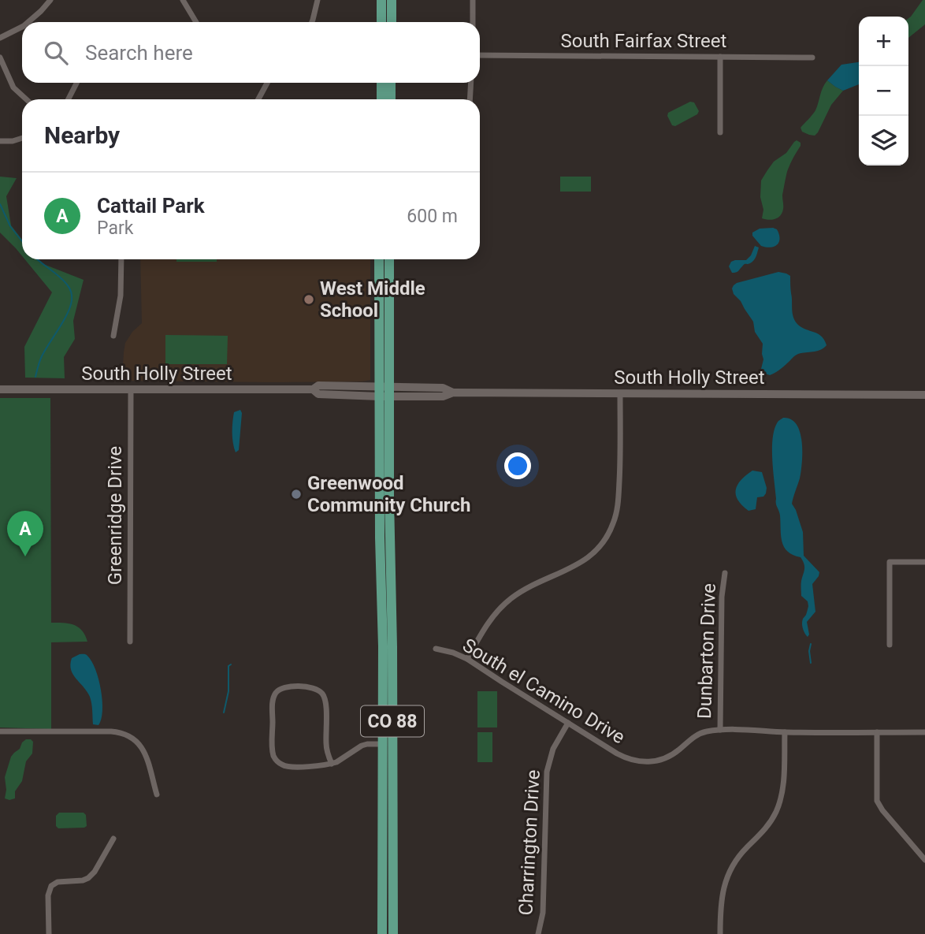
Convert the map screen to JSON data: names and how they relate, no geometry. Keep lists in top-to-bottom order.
{
  "streets": {
    "main road": ["CO 88"],
    "street": [
      "South Fairfax Street",
      "South Holly Street",
      "Greenridge Drive",
      "Dunbarton Drive",
      "South el Camino Drive",
      "Charrington Drive"
    ]
  },
  "crossings": [
    ["South Holly Street", "Greenridge Drive"],
    ["South Holly Street", "CO 88"],
    ["Dunbarton Drive", "South el Camino Drive"],
    ["South el Camino Drive", "Charrington Drive"]
  ],
  "places": ["West Middle School", "Greenwood Community Church"],
  "page": {
    "map_buttons": ["+", "−"],
    "search": "Search here",
    "heading": "Nearby",
    "list": [
      {
        "mark": "A",
        "name": "Cattail Park",
        "note": "Park",
        "value": "600 m"
      }
    ],
    "pins": "A"
  }
}
